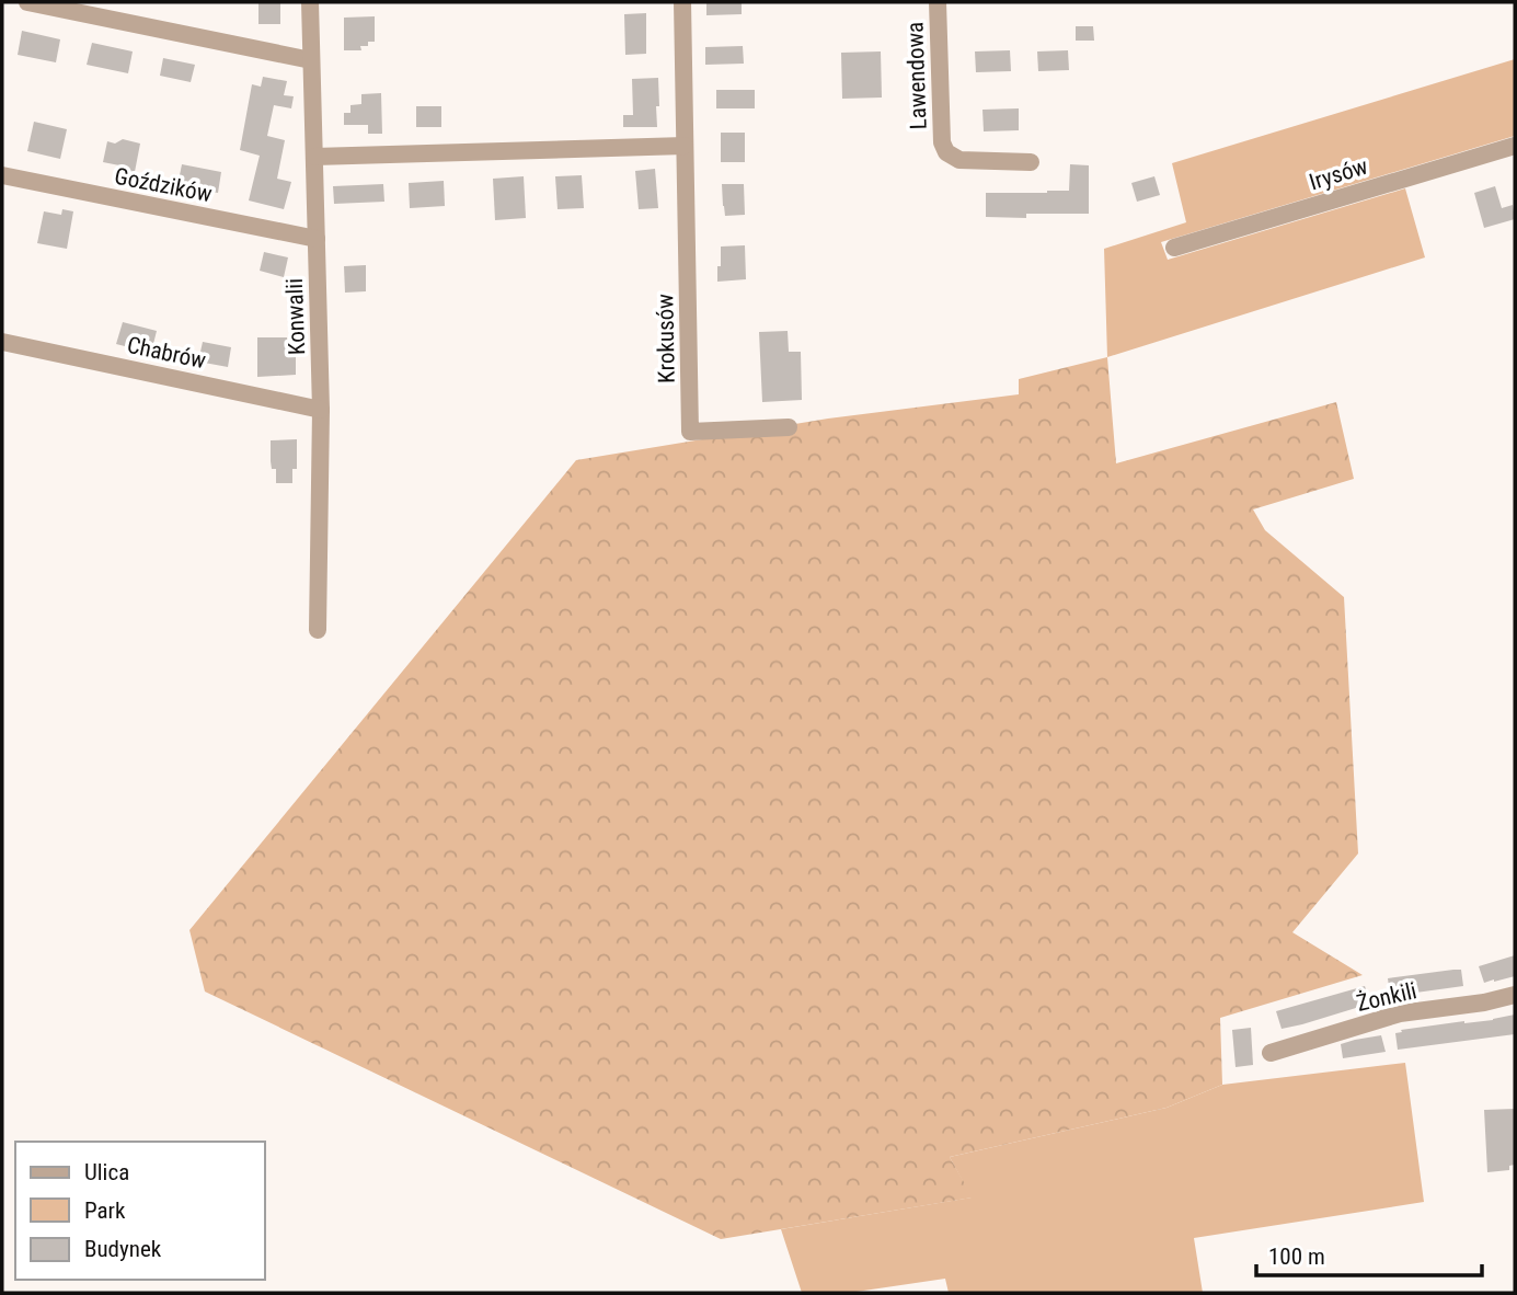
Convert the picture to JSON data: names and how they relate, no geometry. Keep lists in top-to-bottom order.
{
  "streets": {
    "street": [
      "Lawendowa",
      "Irysów",
      "Goździków",
      "Konwalii",
      "Krokusów",
      "Chabrów",
      "Żonkili"
    ]
  },
  "crossings": [
    ["Goździków", "Konwalii"],
    ["Konwalii", "Chabrów"]
  ],
  "legend": ["Ulica", "Park", "Budynek"],
  "scale_bar": "100 m"
}
